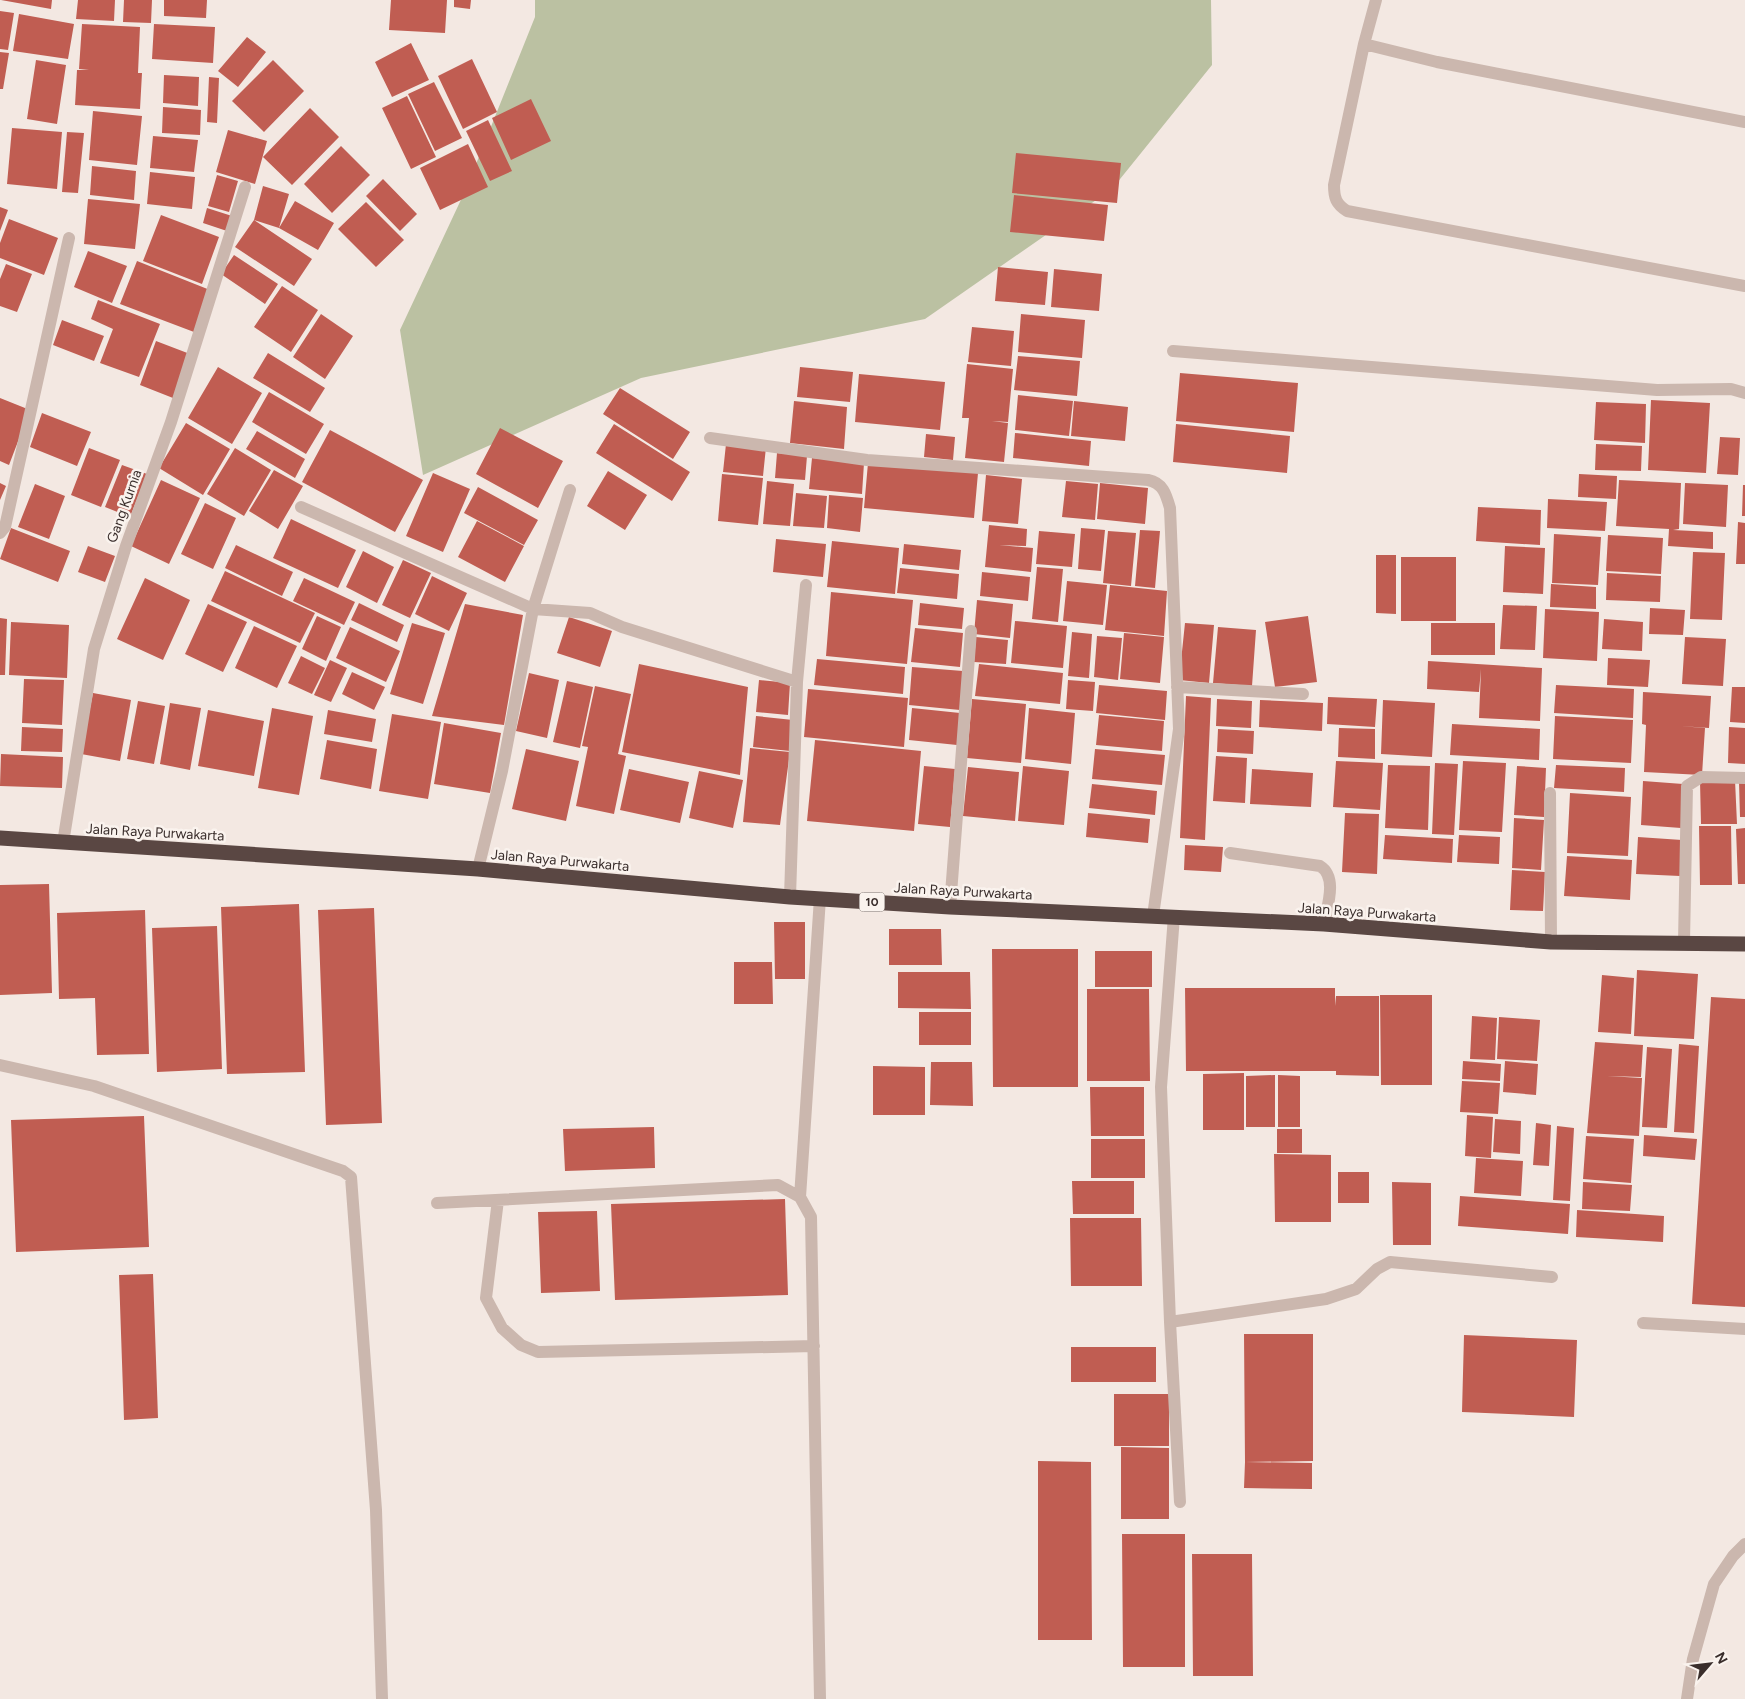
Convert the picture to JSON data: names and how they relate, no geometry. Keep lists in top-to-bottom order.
{
  "streets": {
    "highway": ["Jalan Raya Purwakarta", "10"],
    "street": ["Gang Kurnia"]
  },
  "crossings": [
    ["Gang Kurnia", "Jalan Raya Purwakarta"]
  ],
  "north": "top right"
}
